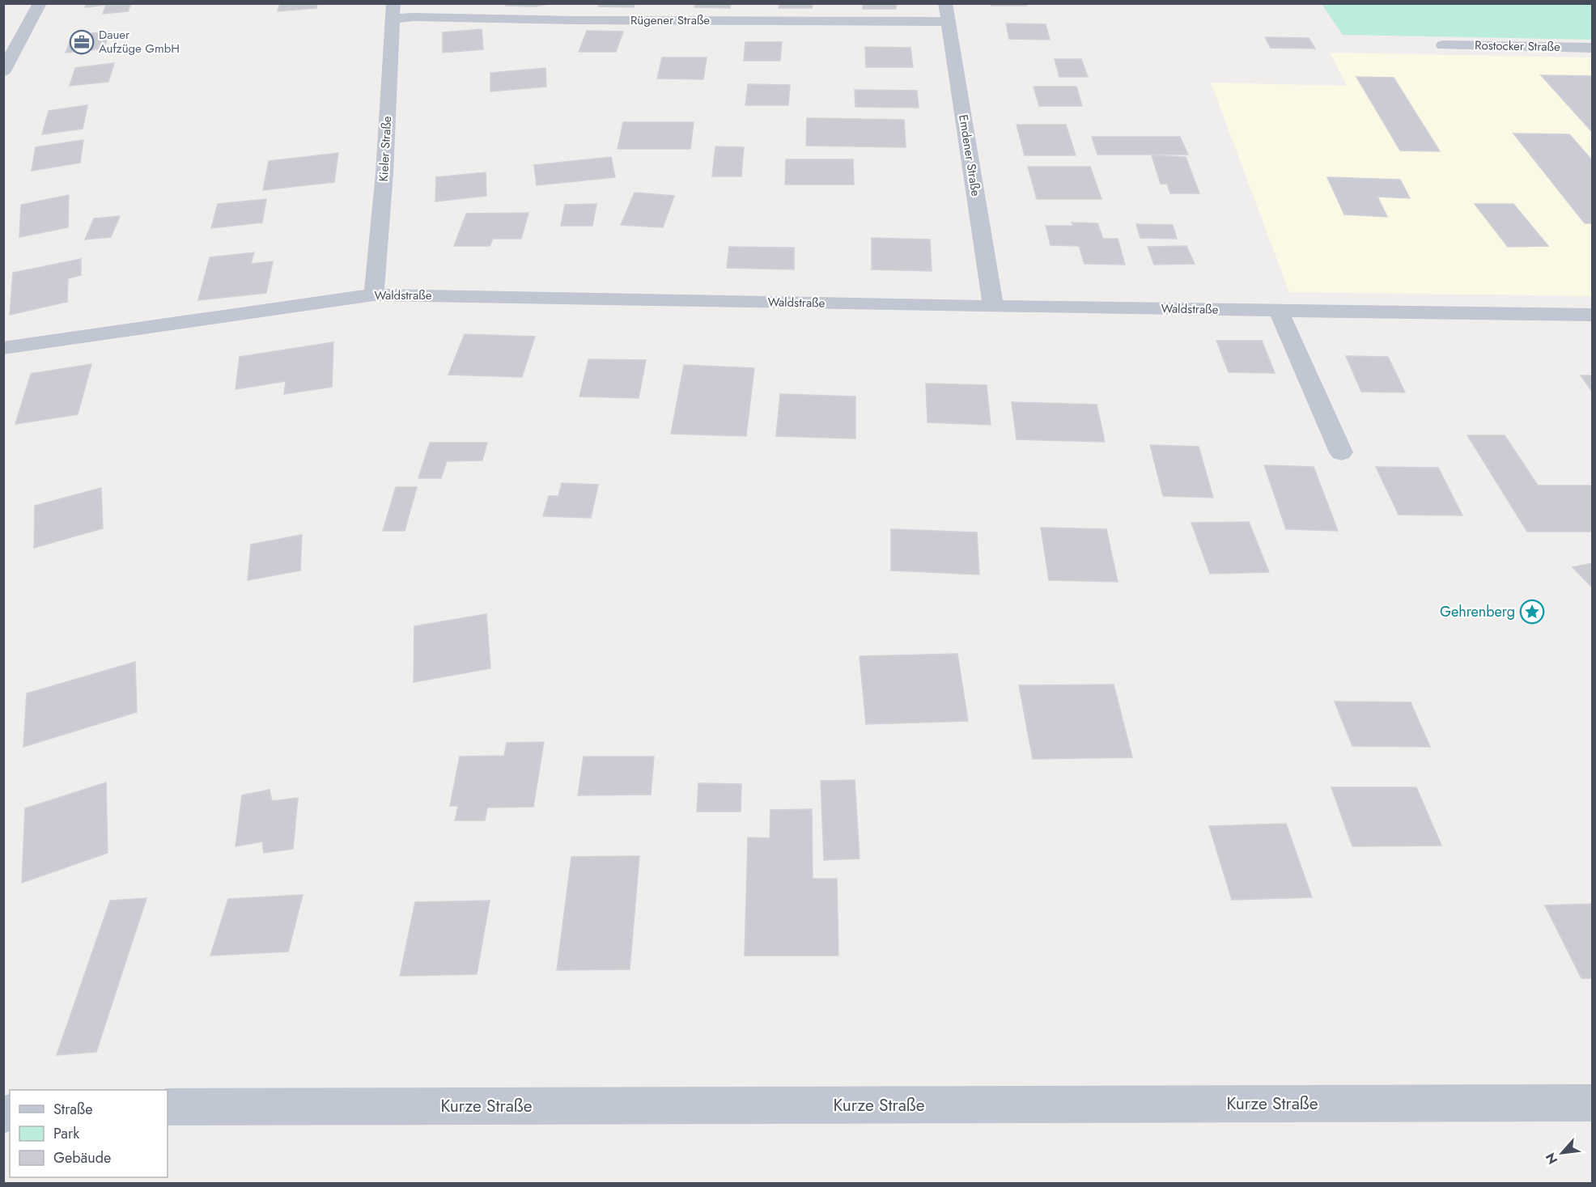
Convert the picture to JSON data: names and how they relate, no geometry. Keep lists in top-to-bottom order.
{
  "streets": {
    "street": [
      "Rügener Straße",
      "Rostocker Straße",
      "Kieler Straße",
      "Emdener Straße",
      "Waldstraße",
      "Kurze Straße"
    ]
  },
  "crossings": [
    ["Rügener Straße", "Kieler Straße"],
    ["Rügener Straße", "Emdener Straße"],
    ["Kieler Straße", "Waldstraße"],
    ["Emdener Straße", "Waldstraße"]
  ],
  "places": {
    "office": ["Dauer Aufzüge GmbH"],
    "place": ["Gehrenberg"]
  },
  "legend": ["Straße", "Park", "Gebäude"],
  "north": "bottom left"
}
